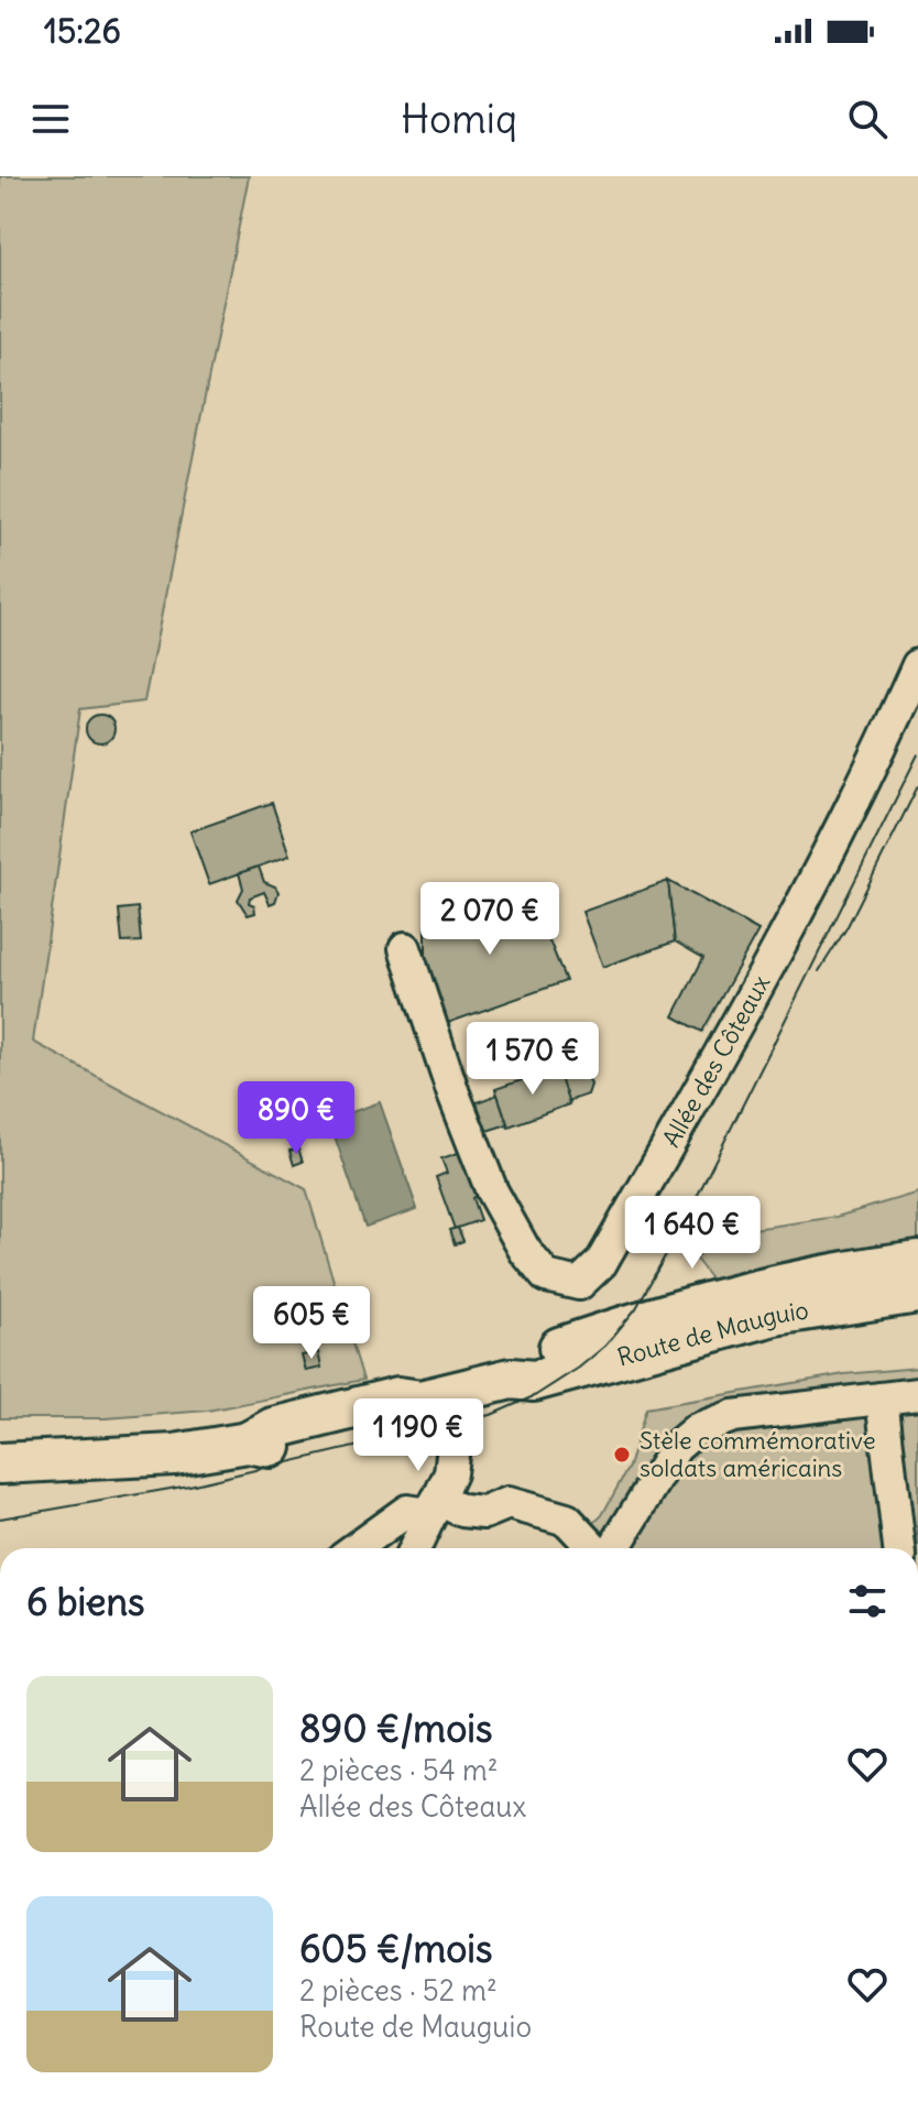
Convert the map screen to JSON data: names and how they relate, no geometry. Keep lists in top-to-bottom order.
{
  "streets": {
    "main road": ["Route de Mauguio"],
    "street": ["Allée des Côteaux"]
  },
  "places": ["Stèle commémorative soldats américains"],
  "page": {
    "status": "15:26",
    "header": "Homiq",
    "price": [
      "2 070 €",
      "1 570 €",
      "890 €",
      "1 640 €",
      "605 €",
      "1 190 €"
    ],
    "heading": "6 biens",
    "list": [
      {
        "name": "890 €/mois",
        "note": "2 pièces · 54 m² · Allée des Côteaux"
      },
      {
        "name": "605 €/mois",
        "note": "2 pièces · 52 m² · Route de Mauguio"
      }
    ]
  }
}
